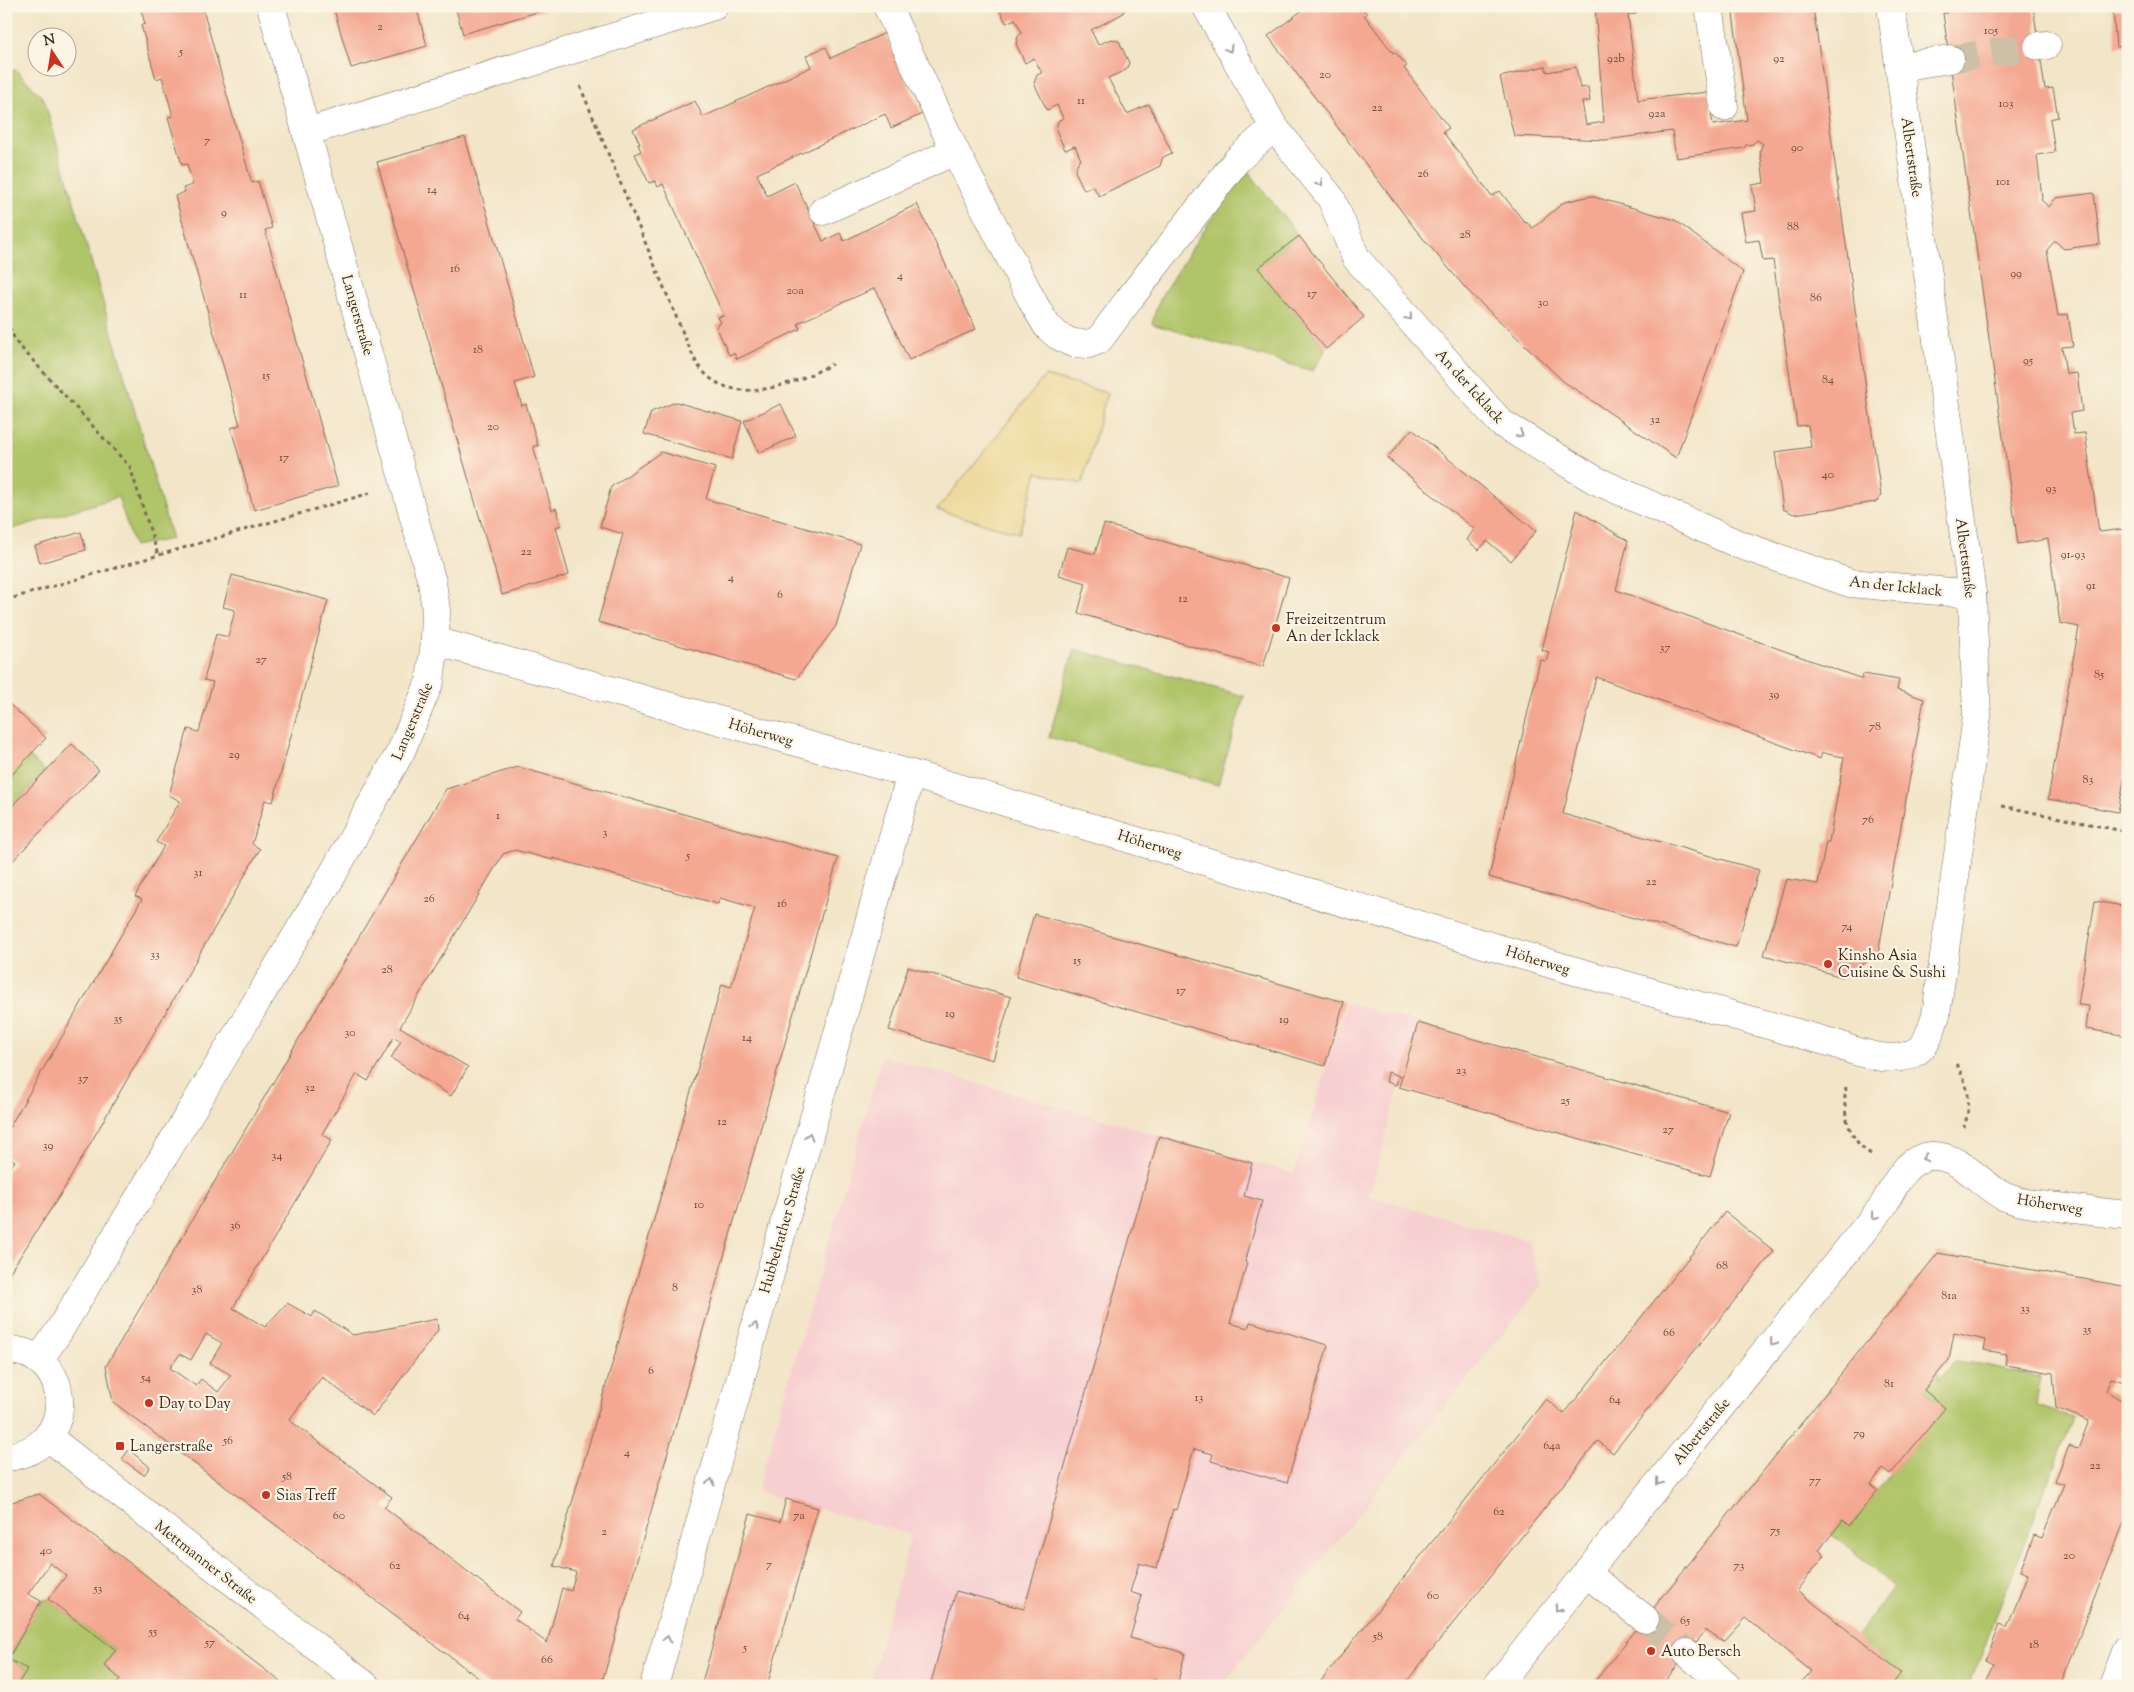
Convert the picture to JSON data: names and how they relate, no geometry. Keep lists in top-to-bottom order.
{
  "streets": {
    "street": [
      "Albertstraße",
      "Langerstraße",
      "An der Icklack",
      "Höherweg",
      "Hubbelrather Straße",
      "Mettmanner Straße"
    ]
  },
  "crossings": [
    ["Albertstraße", "An der Icklack"],
    ["Albertstraße", "Höherweg"],
    ["Langerstraße", "Höherweg"],
    ["Höherweg", "Hubbelrather Straße"]
  ],
  "one_way": ["Albertstraße", "An der Icklack", "Hubbelrather Straße"],
  "places": {
    "other": [
      "Freizeitzentrum An der Icklack",
      "Kinsho Asia Cuisine & Sushi",
      "Day to Day",
      "Sias Treff",
      "Auto Bersch"
    ],
    "transit": ["Langerstraße"]
  },
  "house_numbers": [
    "2",
    "105",
    "5",
    "92b",
    "92",
    "20",
    "11",
    "103",
    "22",
    "92a",
    "7",
    "90",
    "26",
    "101",
    "14",
    "9",
    "88",
    "28",
    "16",
    "99",
    "4",
    "20a",
    "17",
    "11",
    "86",
    "30",
    "18",
    "95",
    "15",
    "84",
    "32",
    "20",
    "17",
    "40",
    "93",
    "22",
    "91-93",
    "4",
    "91",
    "6",
    "12",
    "37",
    "27",
    "85",
    "39",
    "78",
    "29",
    "83",
    "1",
    "76",
    "3",
    "5",
    "31",
    "22",
    "26",
    "16",
    "74",
    "33",
    "15",
    "28",
    "17",
    "19",
    "35",
    "19",
    "30",
    "14",
    "23",
    "37",
    "32",
    "25",
    "12",
    "27",
    "39",
    "34",
    "10",
    "36",
    "68",
    "8",
    "38",
    "81a",
    "33",
    "35",
    "66",
    "6",
    "54",
    "81",
    "13",
    "64",
    "79",
    "56",
    "64a",
    "4",
    "22",
    "58",
    "77",
    "62",
    "60",
    "7a",
    "75",
    "2",
    "40",
    "20",
    "7",
    "62",
    "73",
    "53",
    "60",
    "64",
    "65",
    "55",
    "58",
    "57",
    "18",
    "5",
    "66"
  ],
  "north": "top"
}
